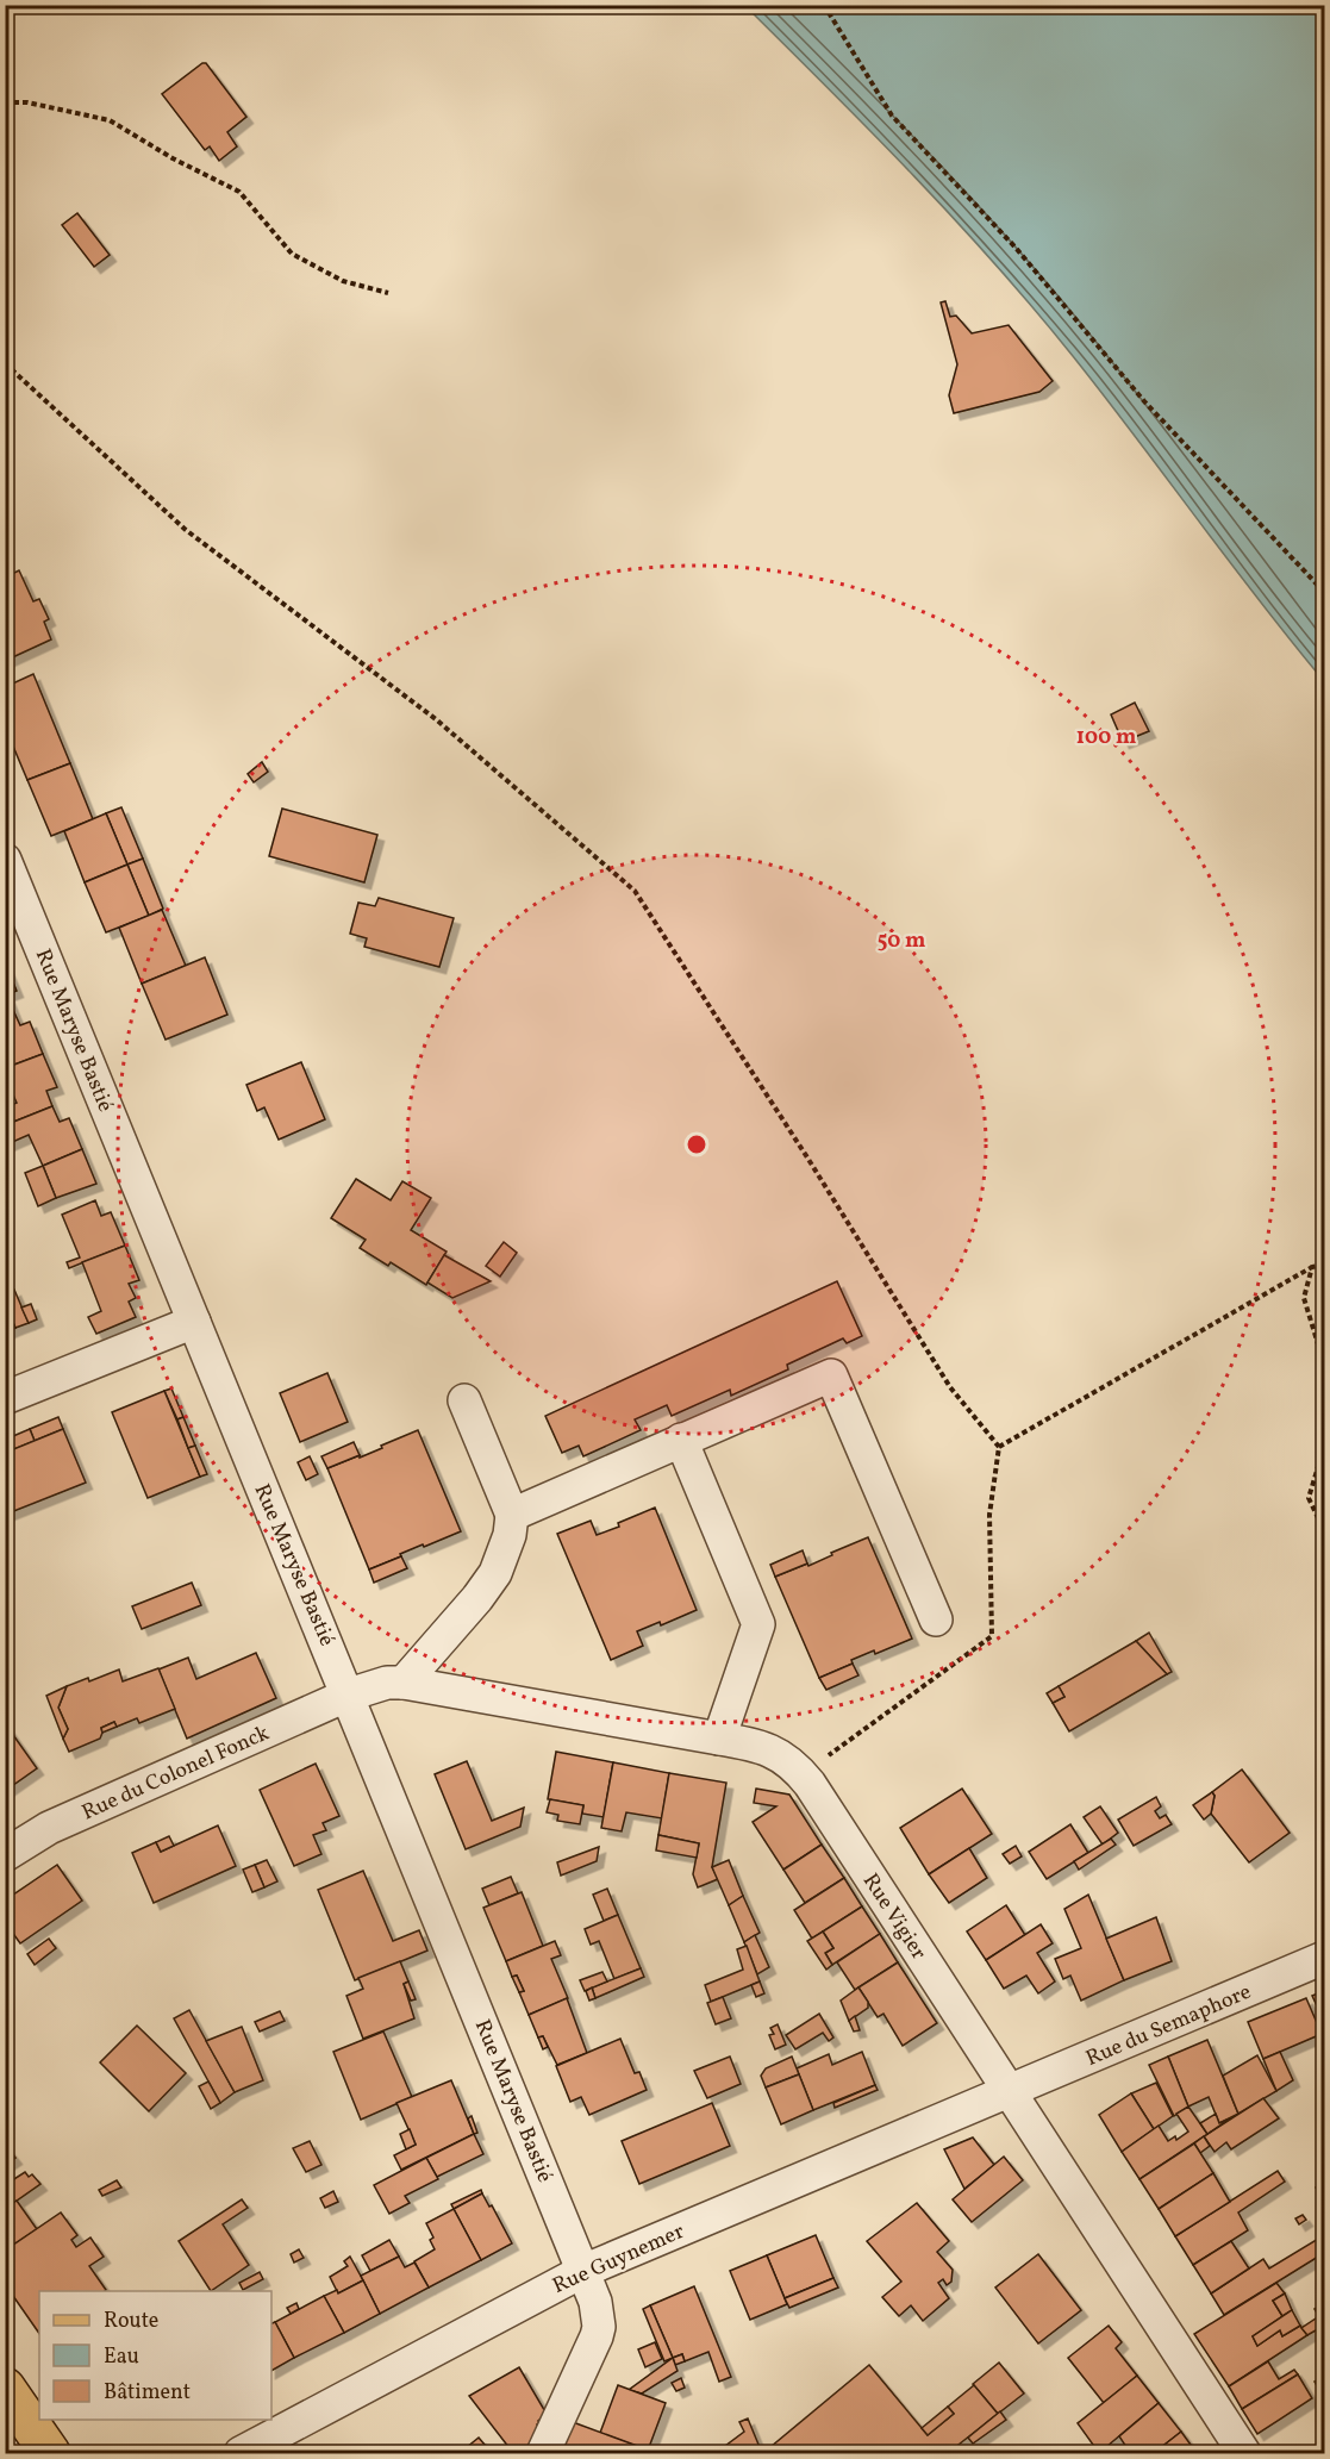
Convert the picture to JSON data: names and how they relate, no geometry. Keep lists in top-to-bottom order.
{
  "streets": {
    "street": [
      "Rue Maryse Bastié",
      "Rue du Colonel Fonck",
      "Rue Vigier",
      "Rue du Semaphore",
      "Rue Guynemer"
    ]
  },
  "crossings": [
    ["Rue Maryse Bastié", "Rue du Colonel Fonck"],
    ["Rue Maryse Bastié", "Rue Vigier"],
    ["Rue Maryse Bastié", "Rue Guynemer"],
    ["Rue du Colonel Fonck", "Rue Vigier"],
    ["Rue Vigier", "Rue du Semaphore"],
    ["Rue Vigier", "Rue Guynemer"],
    ["Rue du Semaphore", "Rue Guynemer"]
  ],
  "legend": ["Route", "Eau", "Bâtiment"],
  "rings": ["100 m", "50 m"]
}
